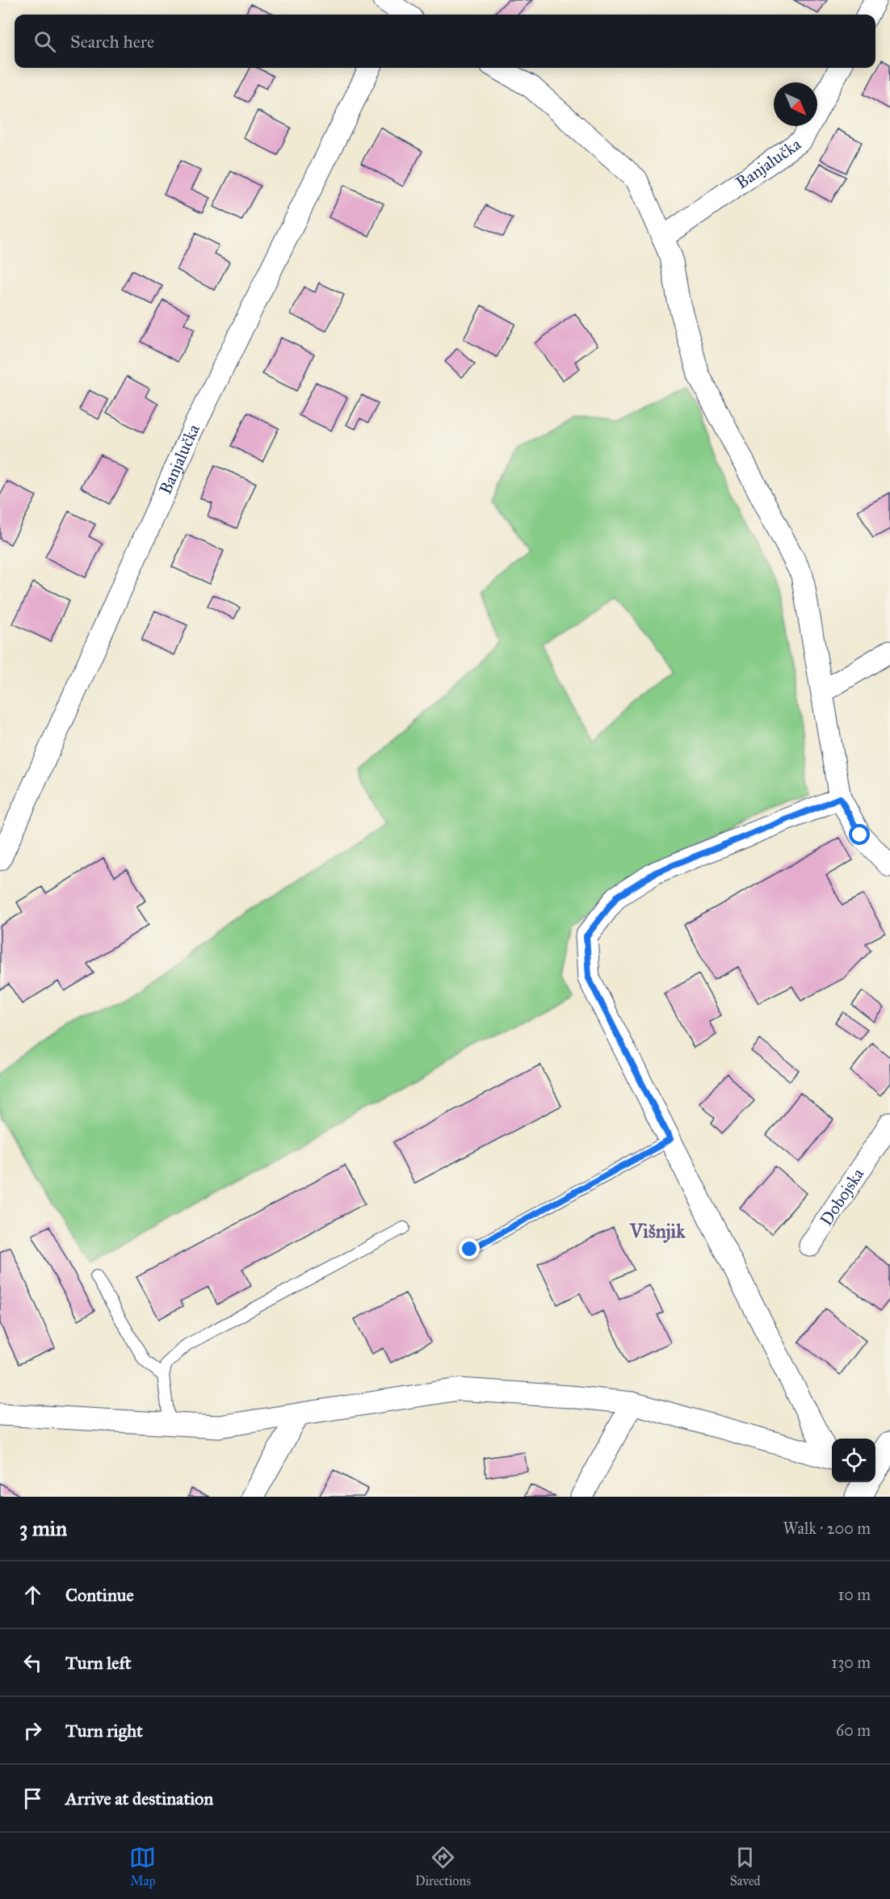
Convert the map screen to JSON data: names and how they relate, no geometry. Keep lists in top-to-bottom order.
{
  "streets": {
    "street": ["Banjalučka", "Dobojska"]
  },
  "districts": ["Višnjik"],
  "north": "bottom right",
  "page": {
    "search": "Search here",
    "heading": ["3 min", "Walk · 200 m"],
    "list": [
      ["Continue", "10 m"],
      ["Turn left", "130 m"],
      ["Turn right", "60 m"],
      "Arrive at destination"
    ],
    "nav": ["Map", "Directions", "Saved"]
  }
}
